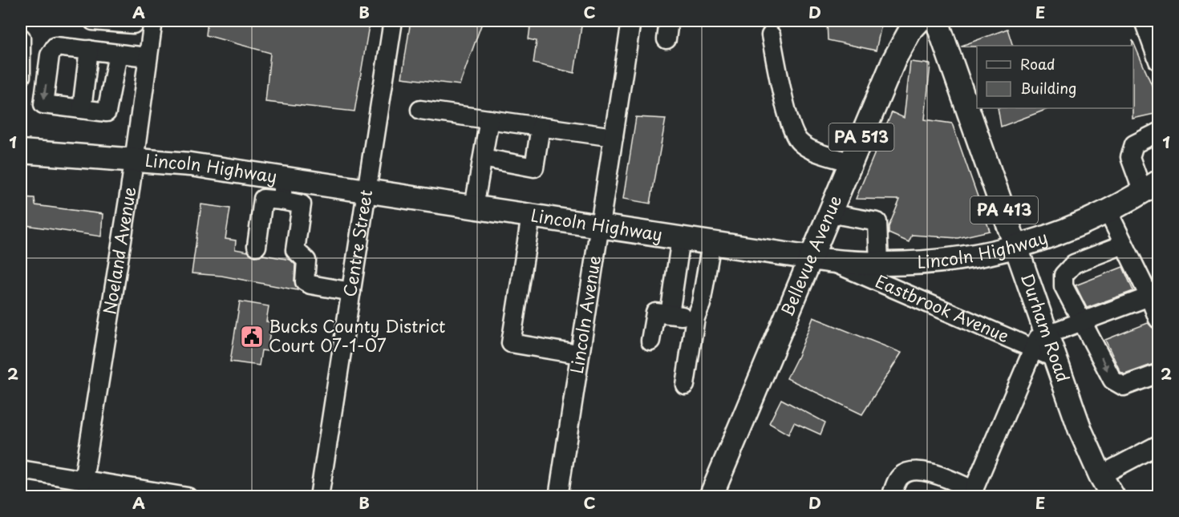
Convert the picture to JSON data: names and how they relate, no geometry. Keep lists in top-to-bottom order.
{
  "streets": {
    "main road": [
      "PA 513",
      "Lincoln Highway",
      "PA 413",
      "Bellevue Avenue",
      "Durham Road"
    ],
    "street": [
      "Centre Street",
      "Noeland Avenue",
      "Eastbrook Avenue",
      "Lincoln Avenue"
    ]
  },
  "crossings": [
    ["Lincoln Highway", "Centre Street"],
    ["Lincoln Highway", "Noeland Avenue"],
    ["Lincoln Highway", "Bellevue Avenue"],
    ["Lincoln Highway", "Eastbrook Avenue"],
    ["Lincoln Highway", "Lincoln Avenue"],
    ["Lincoln Highway", "Durham Road"],
    ["Bellevue Avenue", "Eastbrook Avenue"],
    ["Eastbrook Avenue", "Durham Road"]
  ],
  "places": {
    "public building": ["Bucks County District Court 07-1-07"]
  },
  "legend": ["Road", "Building"],
  "grid": {
    "columns": [
      "A",
      "B",
      "C",
      "D",
      "E"
    ],
    "rows": ["1", "2"]
  }
}
